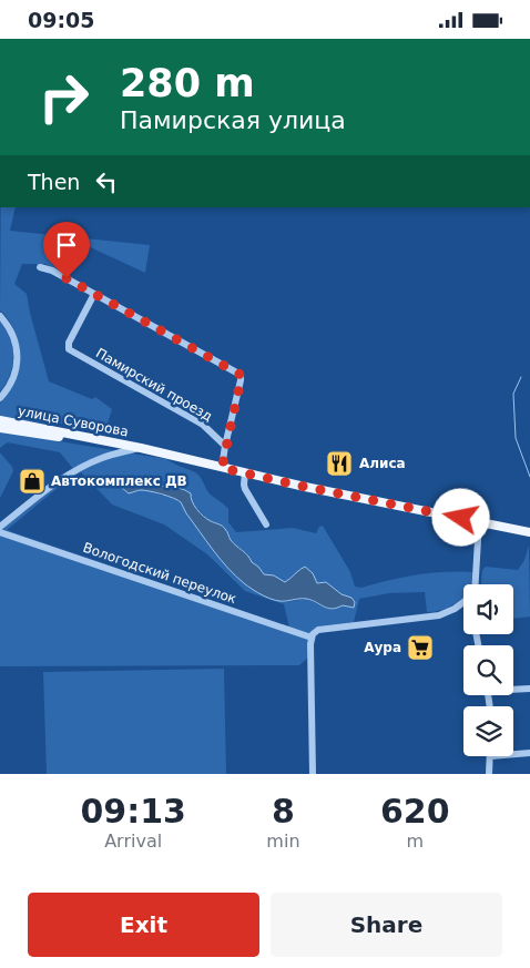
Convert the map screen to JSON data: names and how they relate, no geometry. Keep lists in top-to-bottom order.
{
  "streets": {
    "main road": ["улица Суворова"],
    "street": ["Памирский проезд", "Вологодский переулок"]
  },
  "places": {
    "restaurant": ["Алиса"],
    "shop": ["Автокомплекс ДВ"],
    "supermarket": ["Аура"]
  },
  "page": {
    "status": "09:05",
    "turn": ["280 m", "Памирская улица"],
    "then": "Then",
    "eta": [
      "09:13",
      "Arrival",
      "8",
      "min",
      "620",
      "m"
    ],
    "buttons": ["Exit", "Share"]
  }
}
